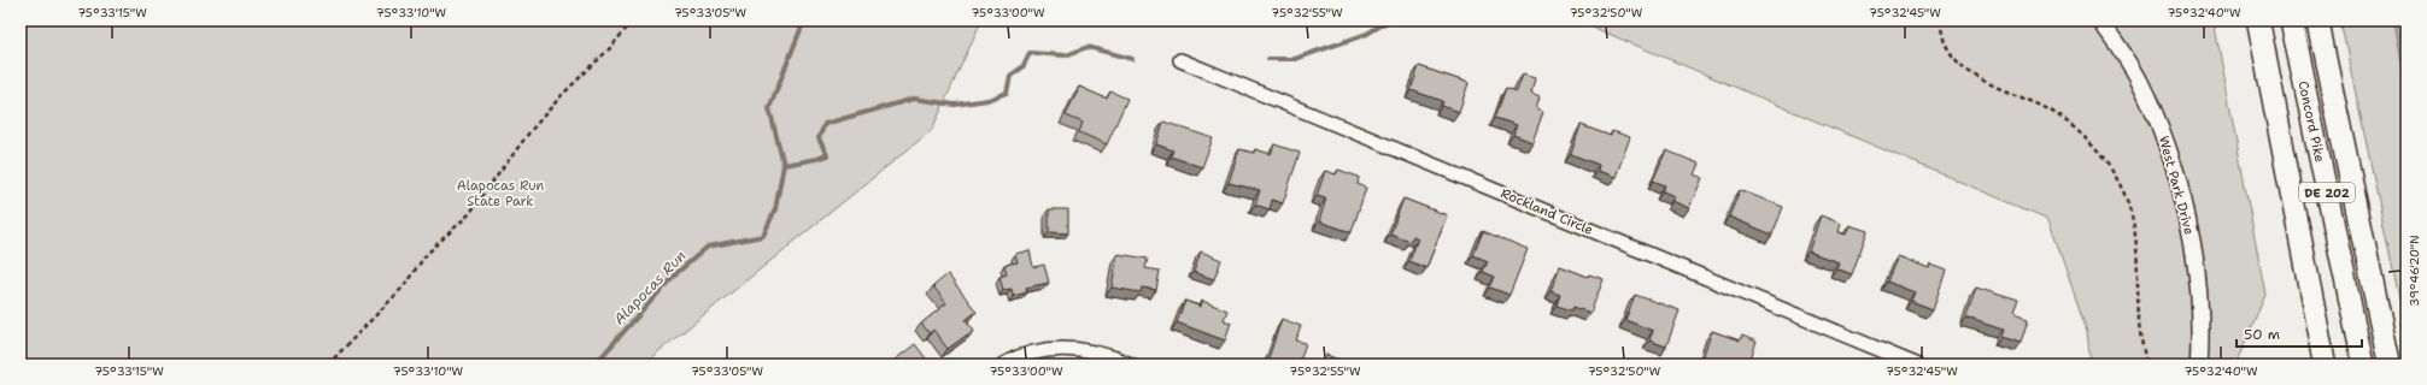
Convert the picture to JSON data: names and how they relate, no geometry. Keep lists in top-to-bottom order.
{
  "streets": {
    "main road": ["Concord Pike", "DE 202"],
    "street": ["West Park Drive", "Rockland Circle"]
  },
  "water": ["Alapocas Run"],
  "parks": ["Alapocas Run State Park"],
  "scale_bar": "50 m",
  "coordinates": [
    "75°33'15\"W",
    "75°33'10\"W",
    "75°33'05\"W",
    "75°33'00\"W",
    "75°32'55\"W",
    "75°32'50\"W",
    "75°32'45\"W",
    "75°32'40\"W",
    "39°46'20\"N"
  ]
}
